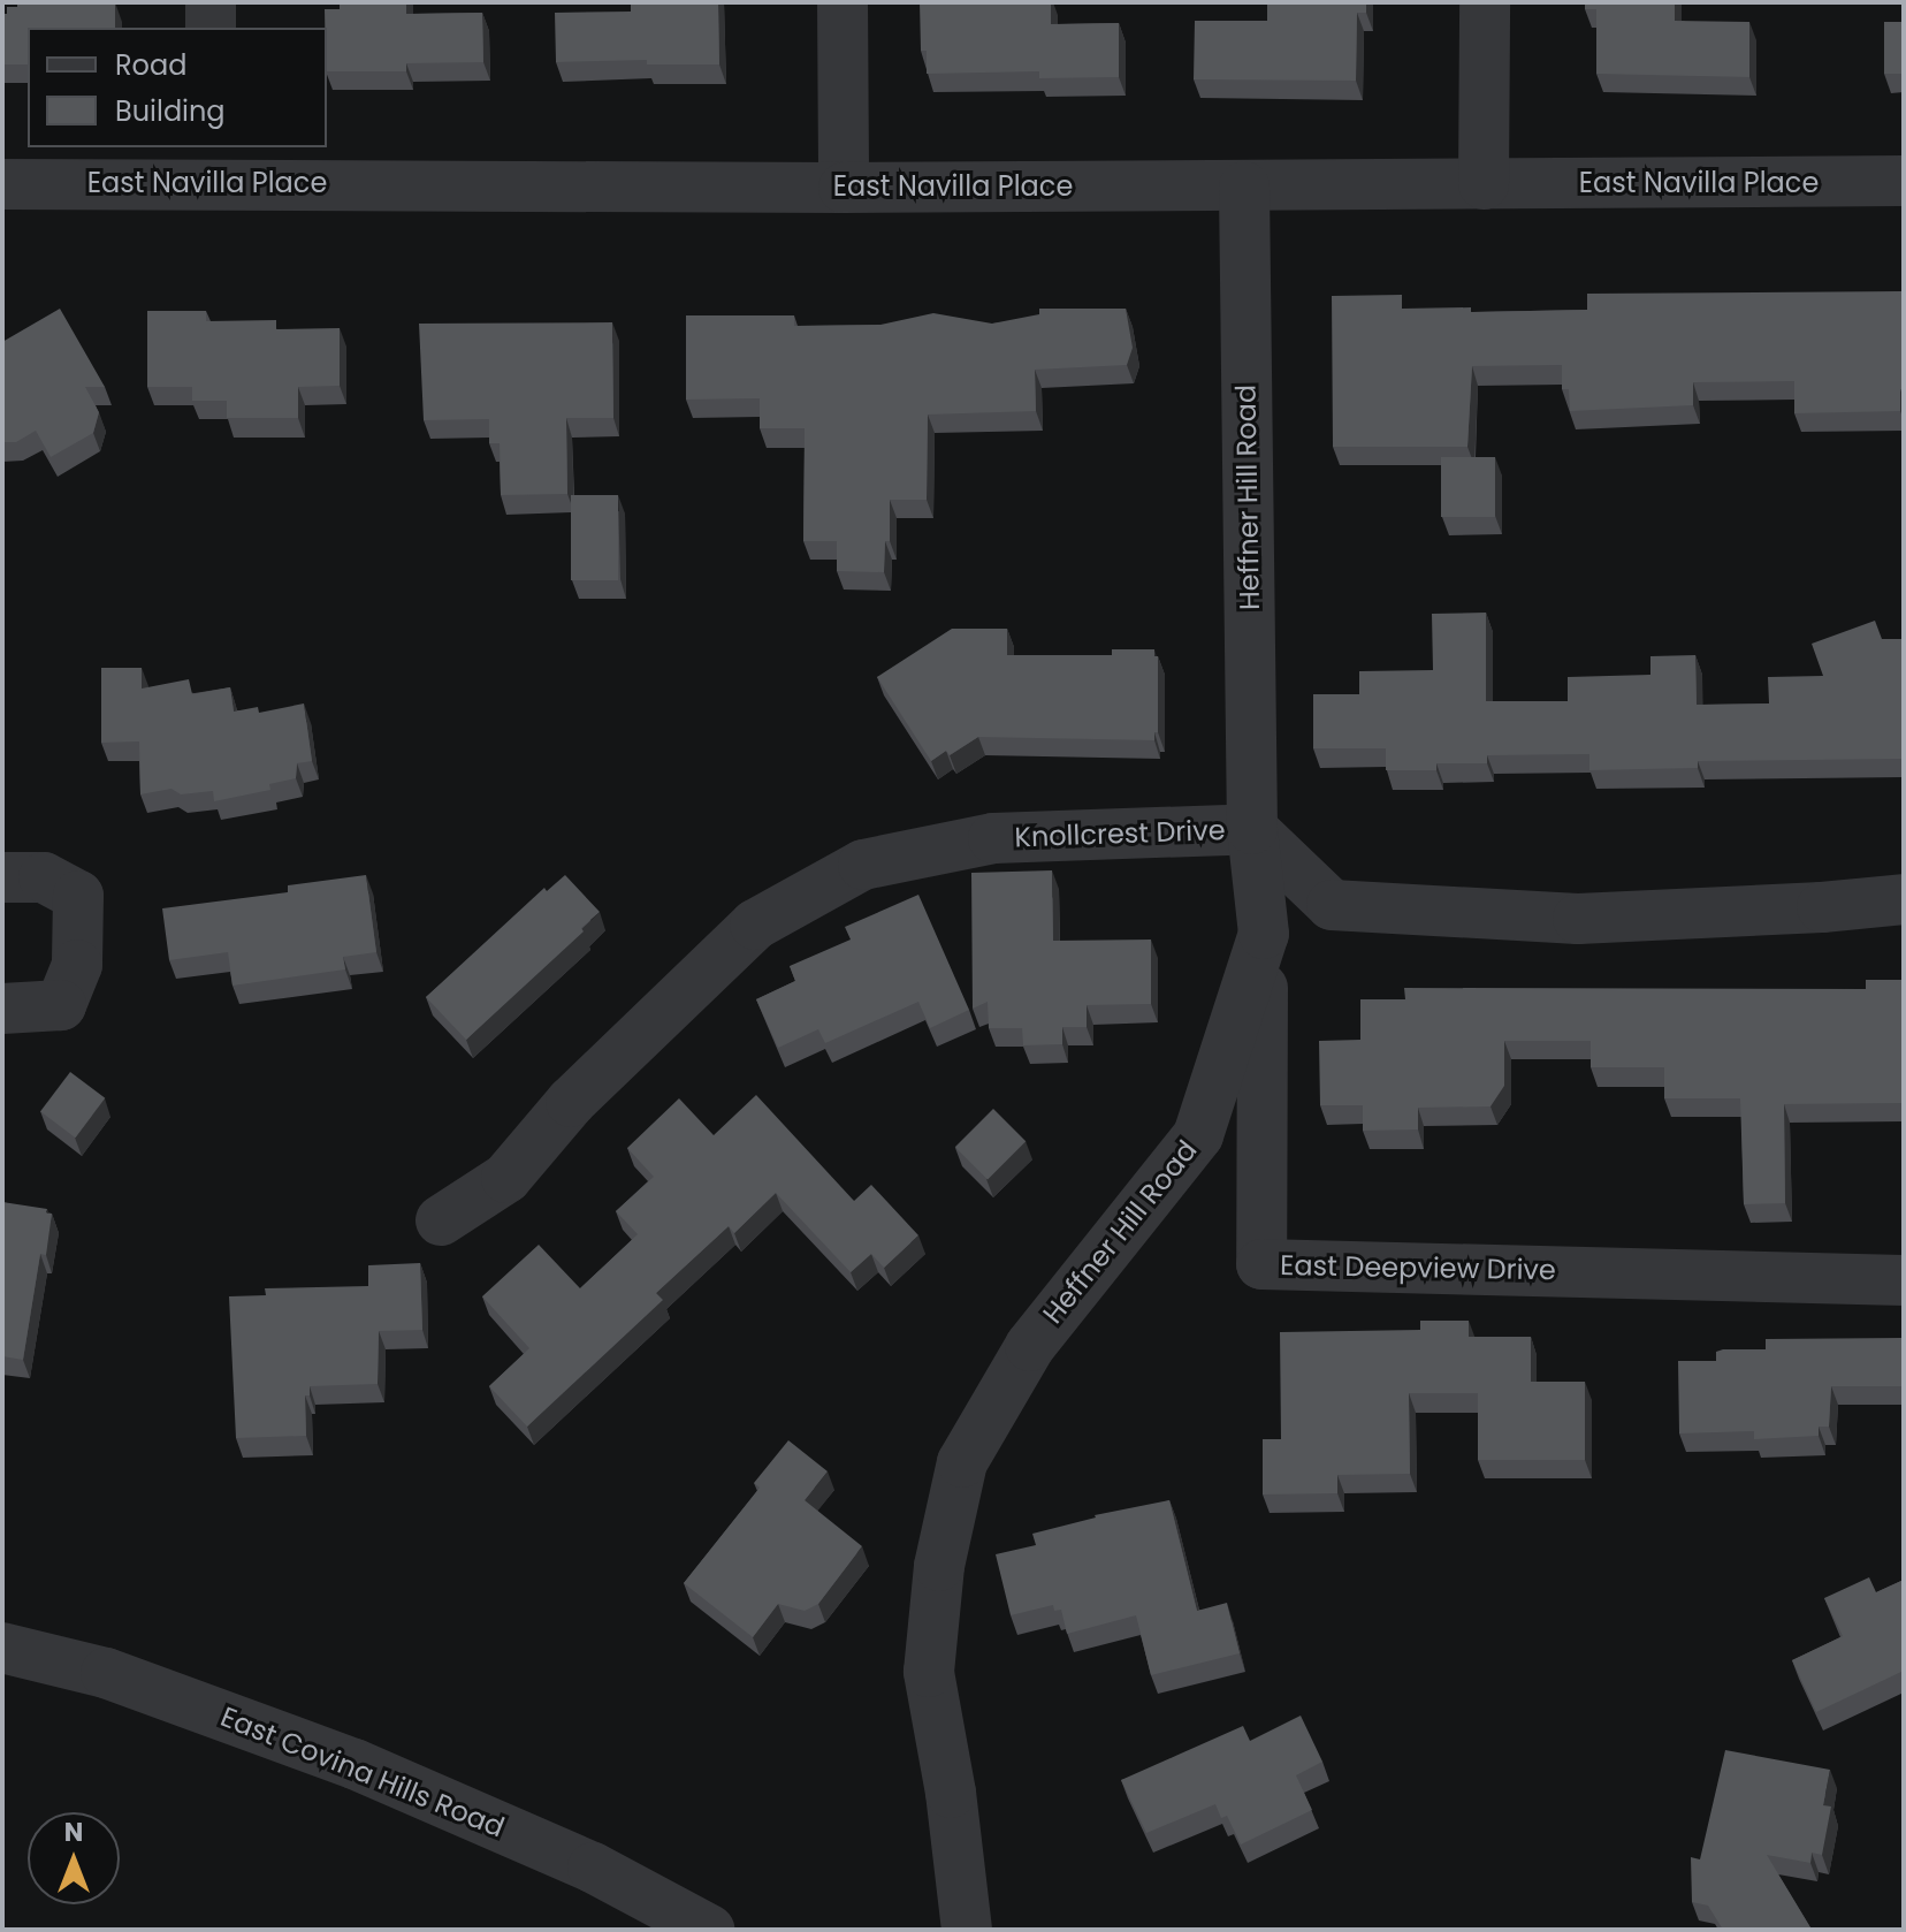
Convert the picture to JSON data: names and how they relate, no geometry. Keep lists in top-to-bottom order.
{
  "streets": {
    "street": [
      "East Navilla Place",
      "Heffner Hill Road",
      "Knollcrest Drive",
      "East Deepview Drive",
      "East Covina Hills Road"
    ]
  },
  "crossings": [
    ["East Navilla Place", "Heffner Hill Road"],
    ["Heffner Hill Road", "Knollcrest Drive"],
    ["Heffner Hill Road", "East Deepview Drive"]
  ],
  "legend": ["Road", "Building"],
  "north": "top"
}
